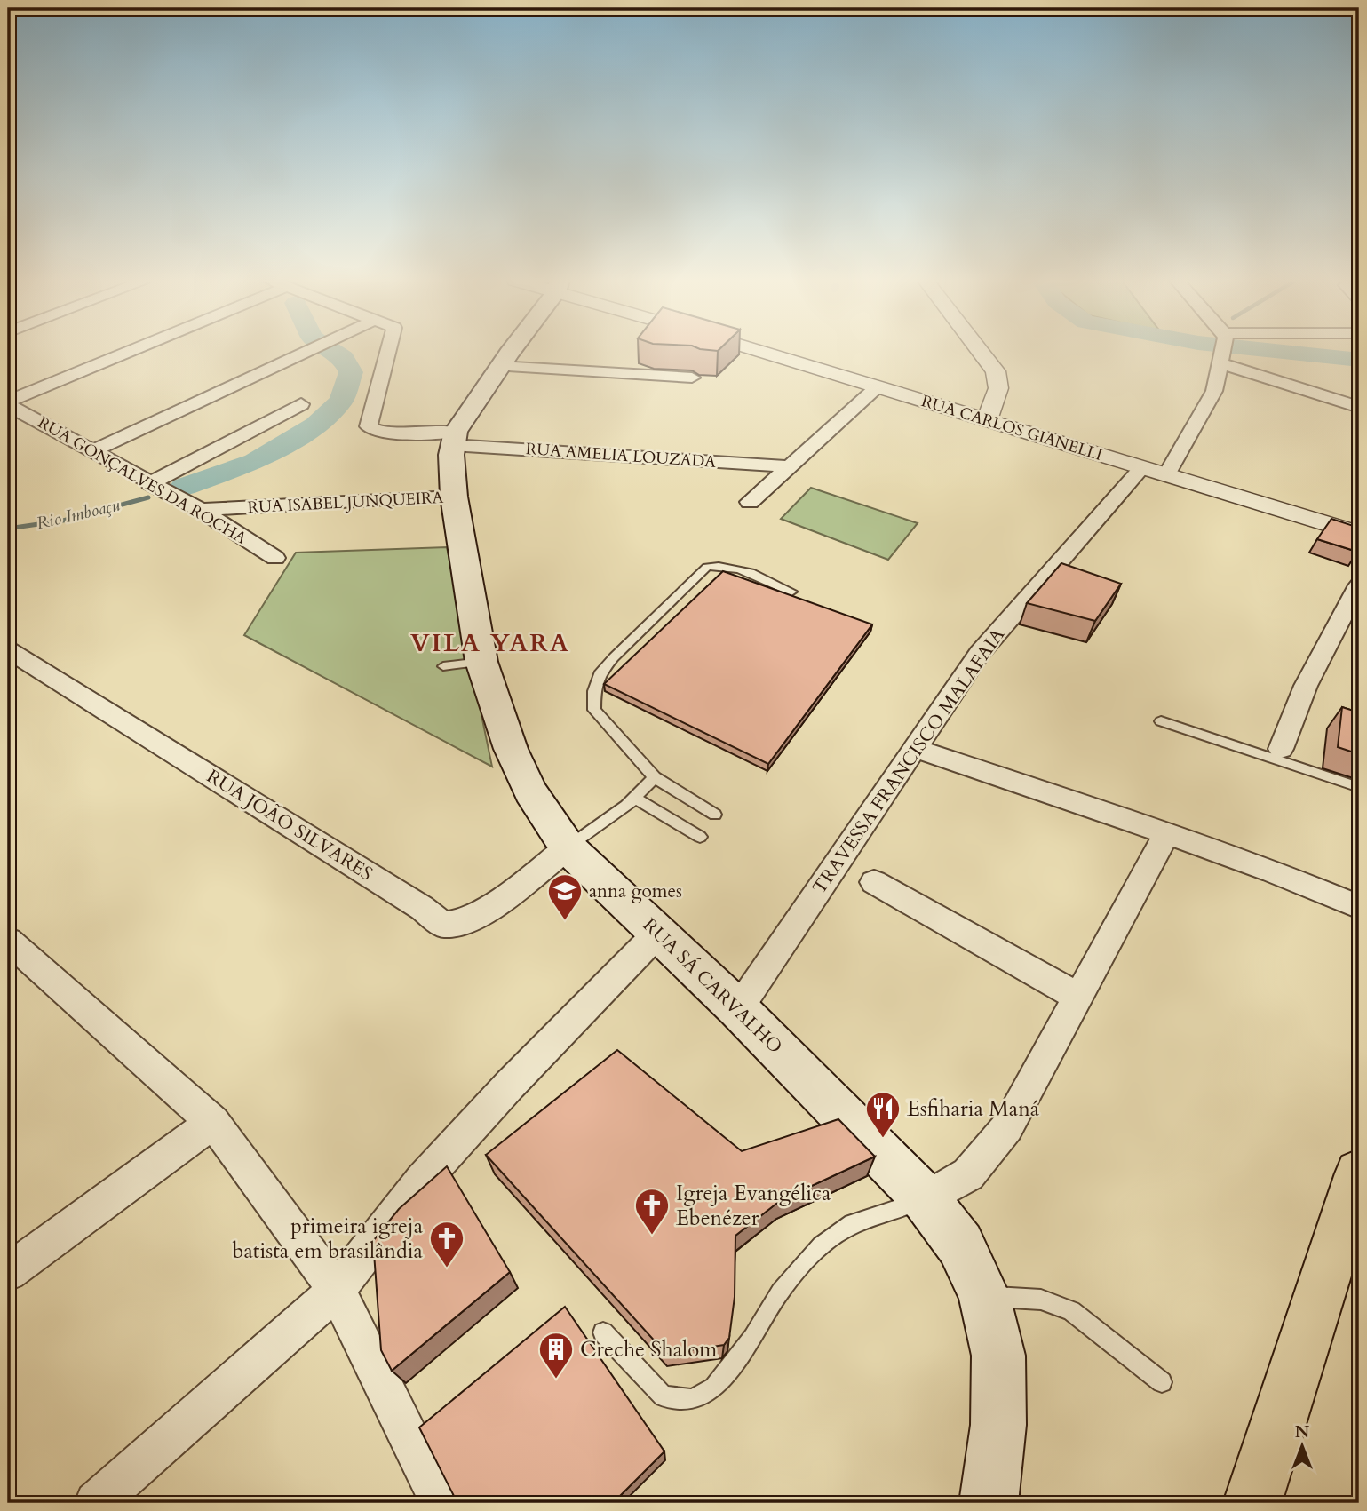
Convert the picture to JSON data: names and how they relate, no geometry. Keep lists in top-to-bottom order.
{
  "streets": {
    "main road": ["RUA SÁ CARVALHO"],
    "street": [
      "RUA CARLOS GIANELLI",
      "RUA AMELIA LOUZADA",
      "RUA GONÇALVES DA ROCHA",
      "RUA ISABEL JUNQUEIRA",
      "TRAVESSA FRANCISCO MALAFAIA",
      "RUA JOÃO SILVARES"
    ]
  },
  "crossings": [
    ["RUA CARLOS GIANELLI", "TRAVESSA FRANCISCO MALAFAIA"],
    ["RUA AMELIA LOUZADA", "RUA SÁ CARVALHO"],
    ["RUA GONÇALVES DA ROCHA", "RUA ISABEL JUNQUEIRA"],
    ["RUA ISABEL JUNQUEIRA", "RUA SÁ CARVALHO"],
    ["TRAVESSA FRANCISCO MALAFAIA", "RUA SÁ CARVALHO"],
    ["RUA JOÃO SILVARES", "RUA SÁ CARVALHO"]
  ],
  "districts": ["VILA YARA"],
  "water": ["Rio Imboaçu"],
  "places": {
    "school or university": ["anna gomes"],
    "restaurant": ["Esfiharia Maná"],
    "church": ["Igreja Evangélica Ebenézer", "primeira igreja batista em brasilândia"],
    "building": ["Creche Shalom"]
  },
  "north": "top"
}
